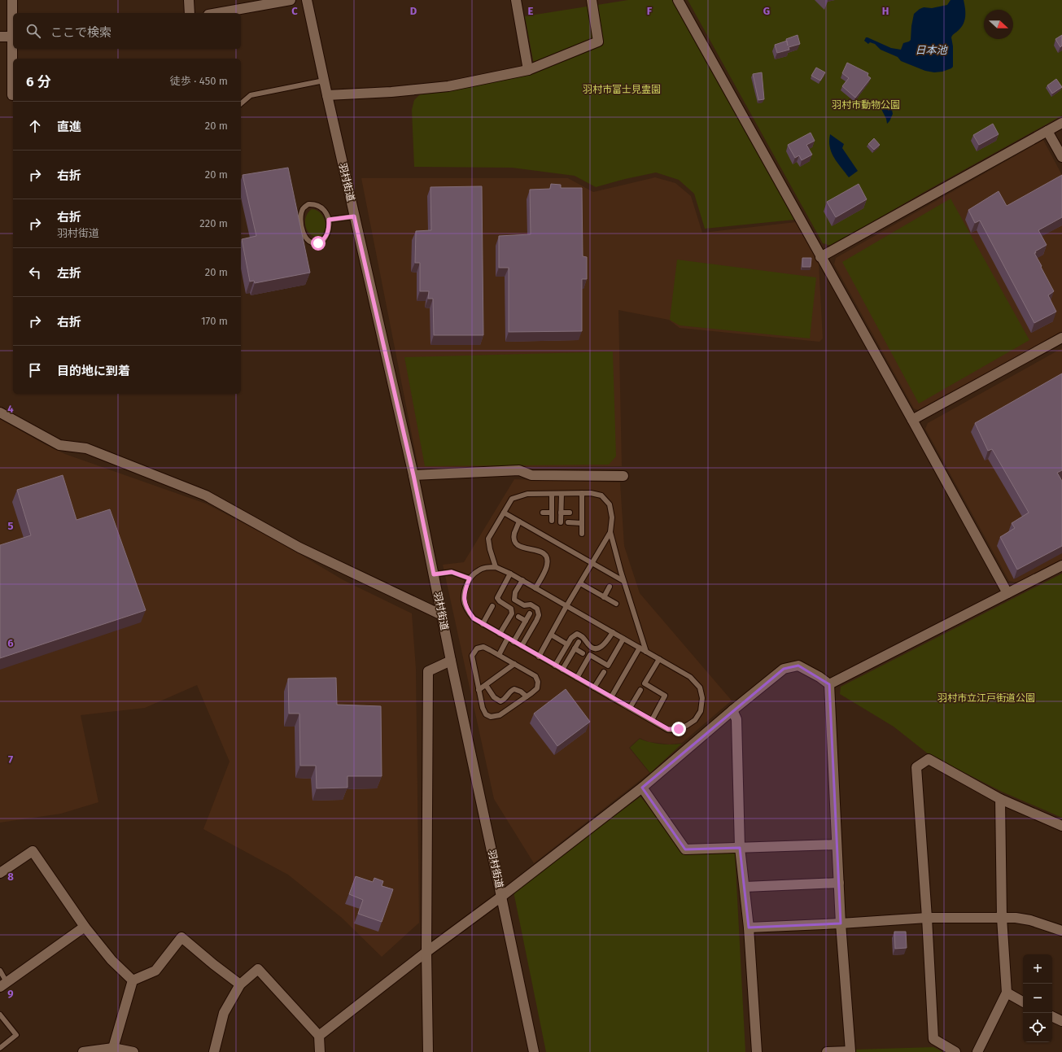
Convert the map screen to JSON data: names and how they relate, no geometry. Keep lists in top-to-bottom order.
{
  "streets": {
    "street": ["羽村街道"]
  },
  "water": ["日本池"],
  "parks": ["羽村市富士見霊園", "羽村市動物公園", "羽村市立江戸街道公園"],
  "north": "right",
  "page": {
    "search": "ここで検索",
    "heading": ["6 分", "徒歩 · 450 m"],
    "list": [
      ["直進", "20 m"],
      ["右折", "20 m"],
      ["右折", "羽村街道", "220 m"],
      ["左折", "20 m"],
      ["右折", "170 m"],
      "目的地に到着"
    ],
    "map_buttons": ["+", "−"]
  },
  "grid": {
    "columns": [
      "C",
      "D",
      "E",
      "F",
      "G",
      "H"
    ],
    "rows": [
      "4",
      "5",
      "6",
      "7",
      "8",
      "9"
    ]
  }
}
